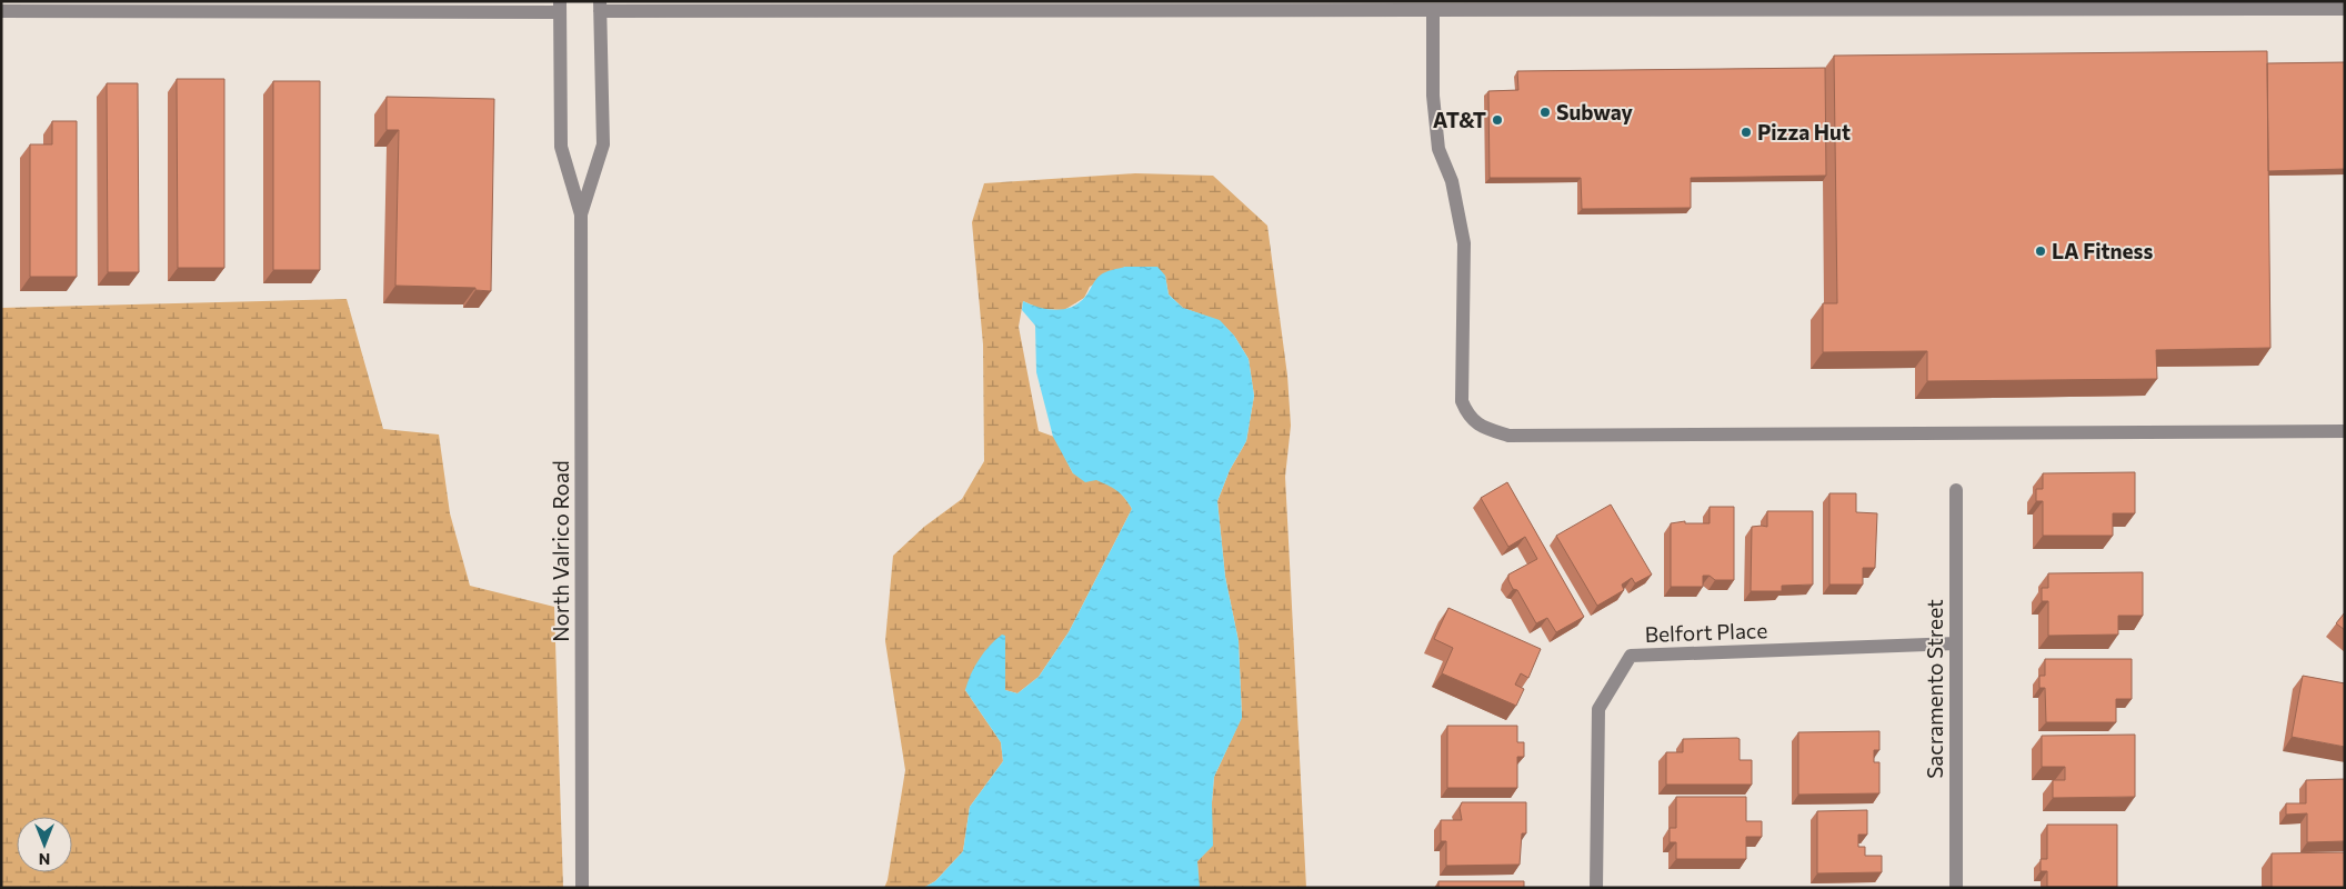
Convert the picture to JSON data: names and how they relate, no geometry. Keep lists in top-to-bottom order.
{
  "streets": {
    "street": ["North Valrico Road", "Belfort Place", "Sacramento Street"]
  },
  "crossings": [
    ["Belfort Place", "Sacramento Street"]
  ],
  "places": [
    "Subway",
    "AT&T",
    "Pizza Hut",
    "LA Fitness"
  ],
  "north": "bottom"
}
